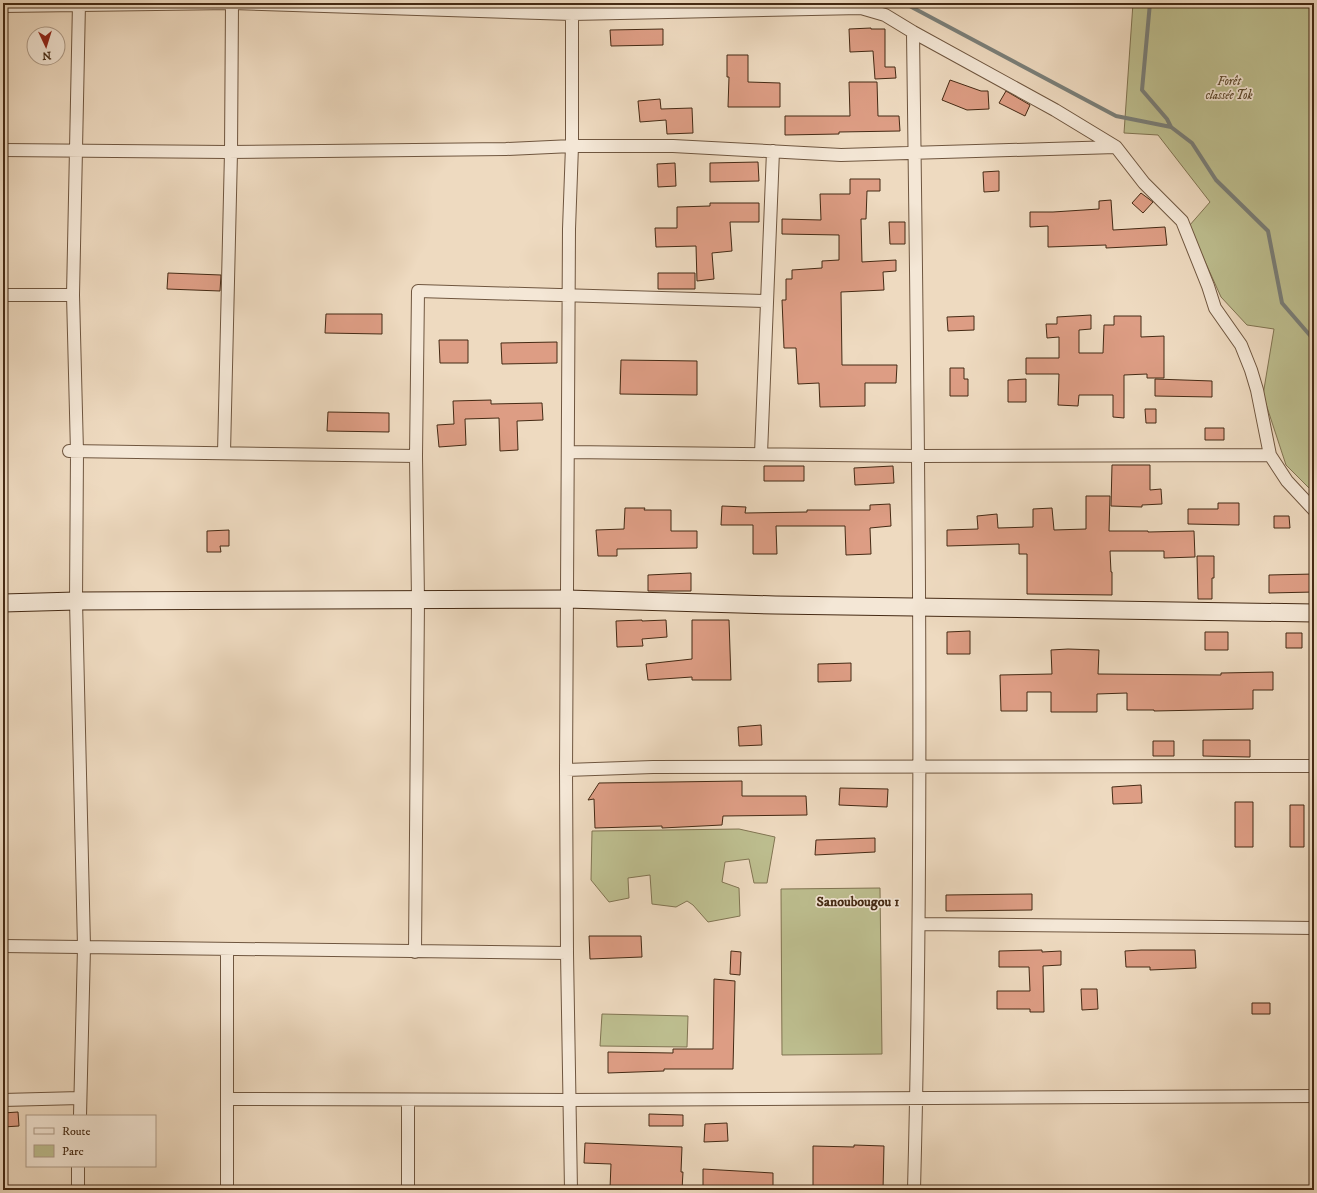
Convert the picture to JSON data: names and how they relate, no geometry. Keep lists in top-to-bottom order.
{
  "districts": ["Sanoubougou 1"],
  "parks": ["Forêt classée Tok"],
  "legend": ["Route", "Parc"],
  "north": "bottom"
}
